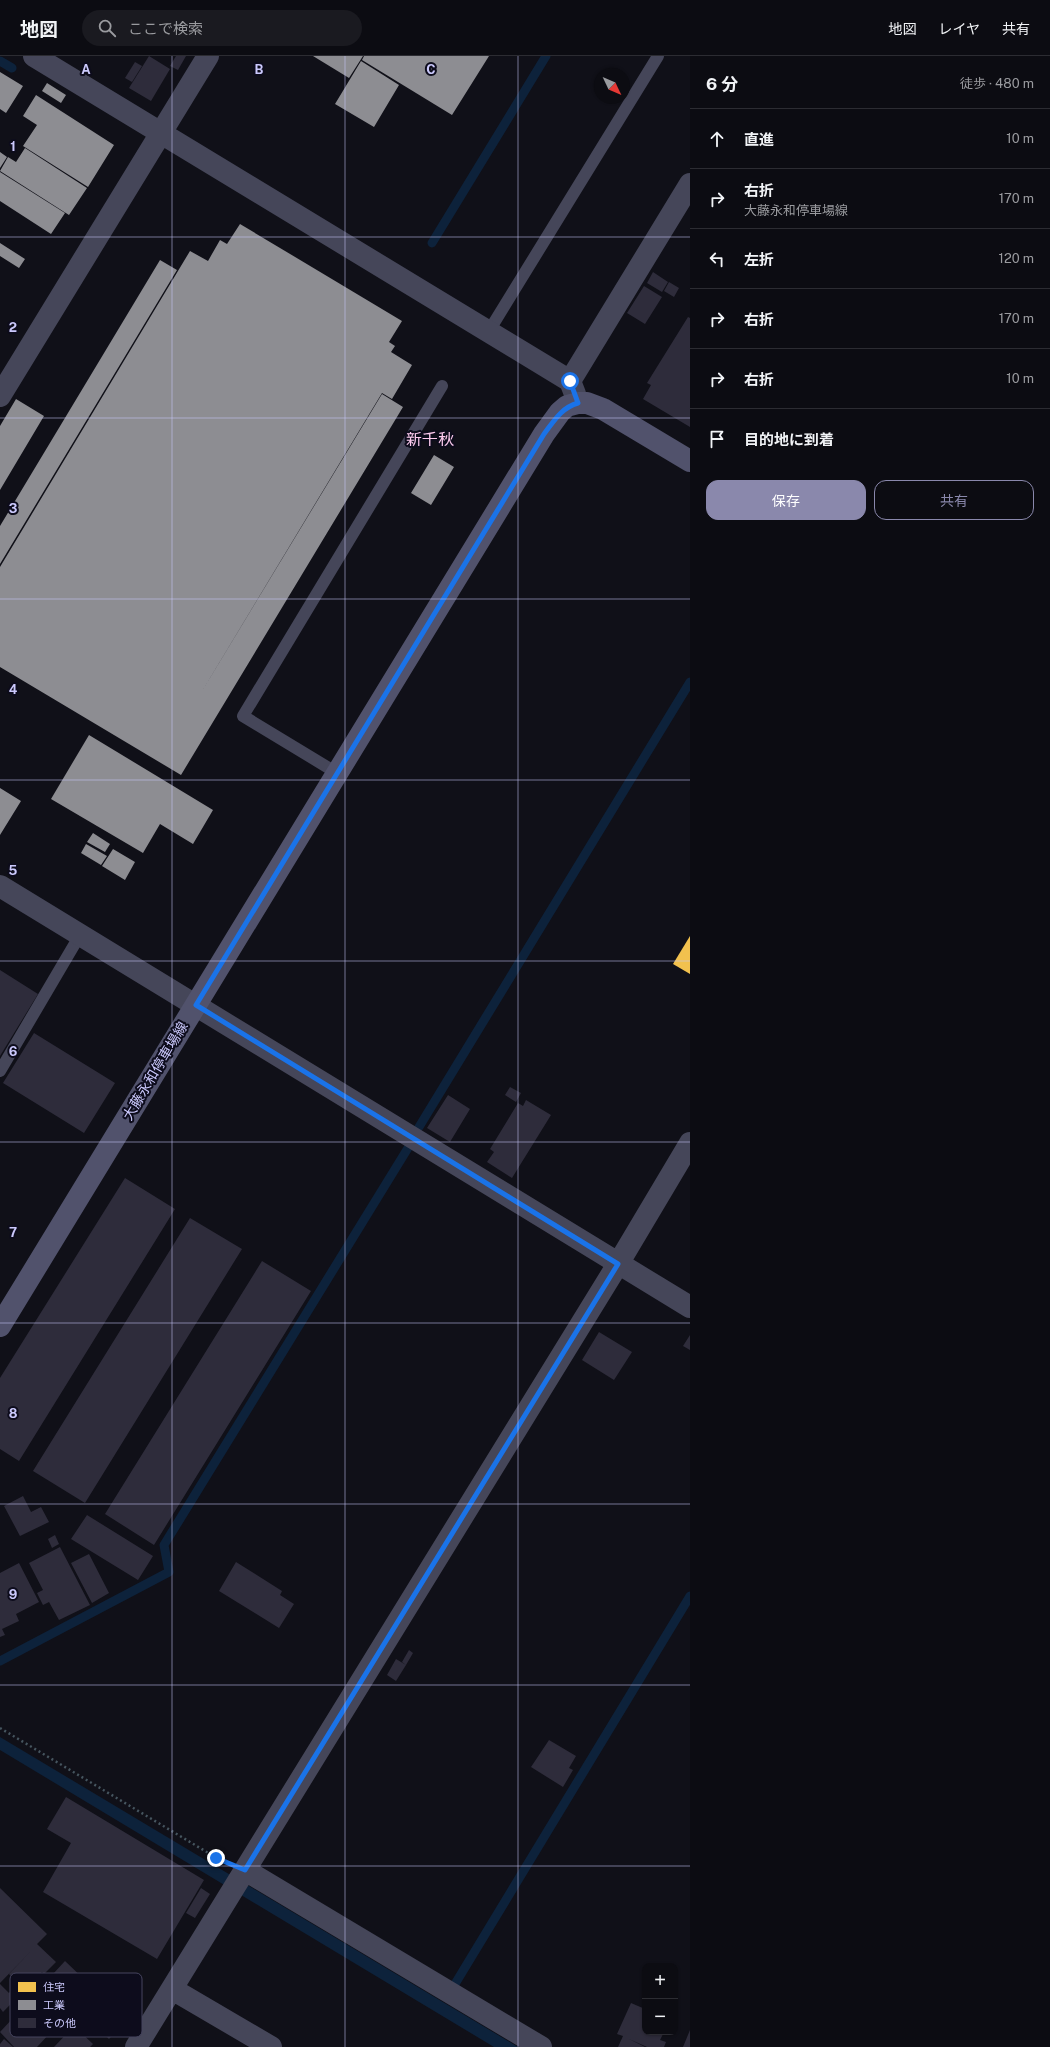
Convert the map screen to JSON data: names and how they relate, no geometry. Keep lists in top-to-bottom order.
{
  "streets": {
    "main road": ["大藤永和停車場線"]
  },
  "districts": ["新千秋"],
  "legend": ["住宅", "工業", "その他"],
  "north": "bottom right",
  "page": {
    "header": "地図",
    "search": "ここで検索",
    "nav": ["地図", "レイヤ", "共有"],
    "heading": ["6 分", "徒歩 · 480 m"],
    "list": [
      ["直進", "10 m"],
      ["右折", "大藤永和停車場線", "170 m"],
      ["左折", "120 m"],
      ["右折", "170 m"],
      ["右折", "10 m"],
      "目的地に到着"
    ],
    "buttons": ["保存", "共有"],
    "map_buttons": ["+", "−"]
  },
  "grid": {
    "columns": ["A", "B", "C"],
    "rows": [
      "1",
      "2",
      "3",
      "4",
      "5",
      "6",
      "7",
      "8",
      "9"
    ]
  }
}
